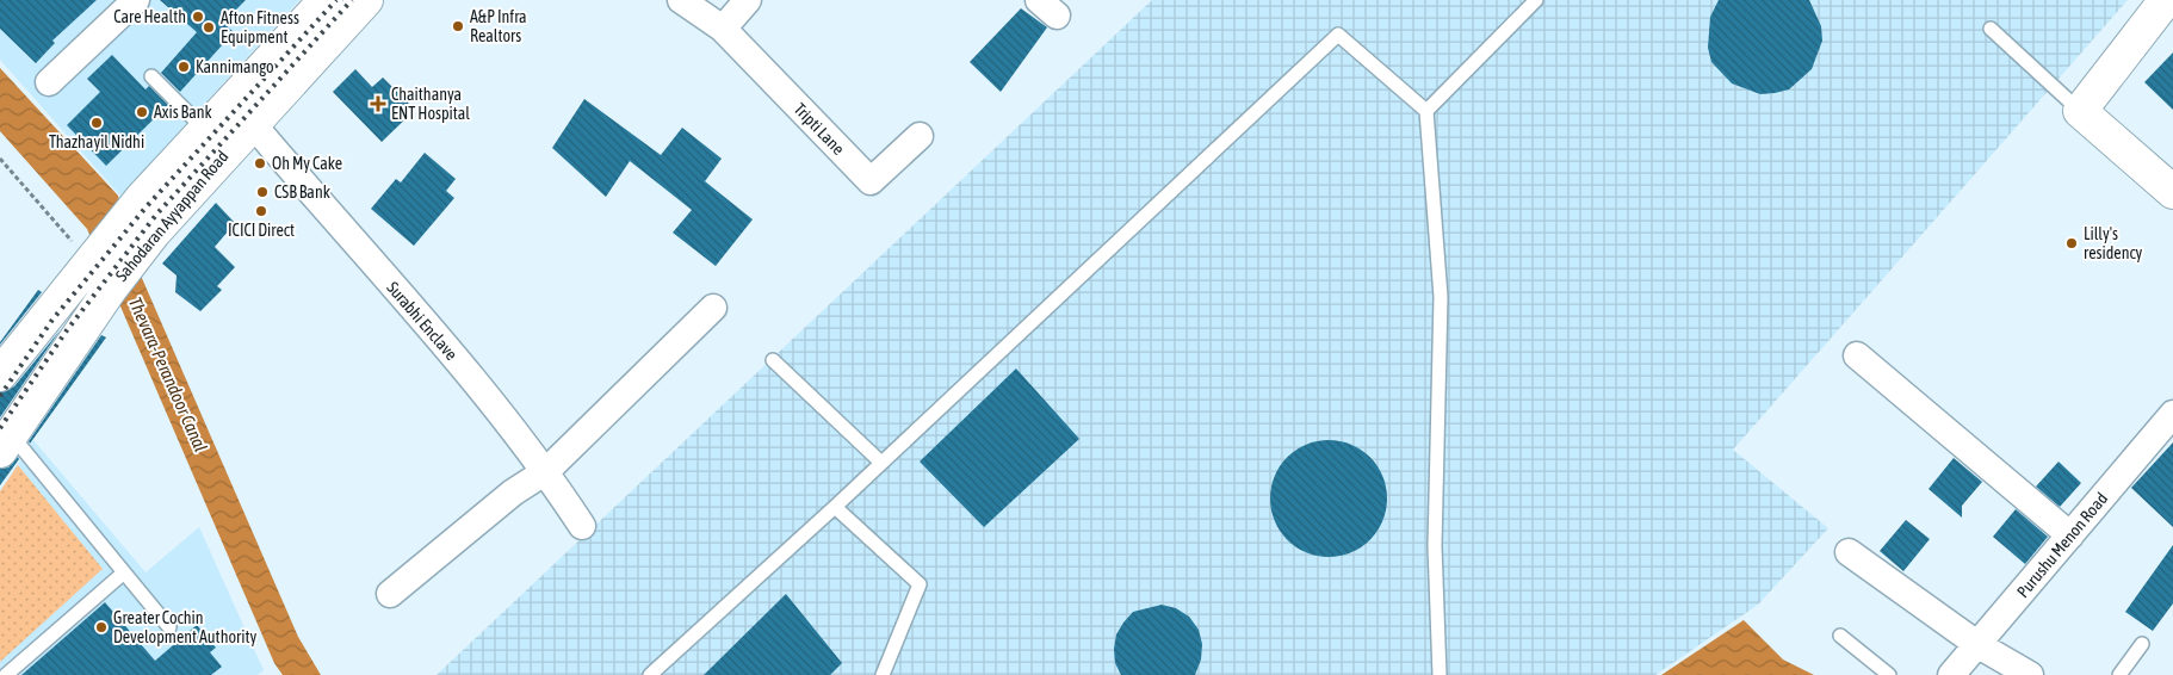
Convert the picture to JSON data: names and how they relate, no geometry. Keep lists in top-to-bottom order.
{
  "streets": {
    "main road": ["Sahodaran Ayyappan Road"],
    "street": ["Tripti Lane", "Surabhi Enclave", "Purushu Menon Road"]
  },
  "crossings": [
    ["Sahodaran Ayyappan Road", "Surabhi Enclave"]
  ],
  "water": ["Thevara-Perandoor Canal"],
  "places": {
    "other": [
      "Care Health",
      "A&P Infra Realtors",
      "Afton Fitness Equipment",
      "Kannimango",
      "Axis Bank",
      "Thazhayil Nidhi",
      "Oh My Cake",
      "CSB Bank",
      "ICICI Direct",
      "Lilly's residency",
      "Greater Cochin Development Authority"
    ],
    "health": ["Chaithanya ENT Hospital"]
  }
}
